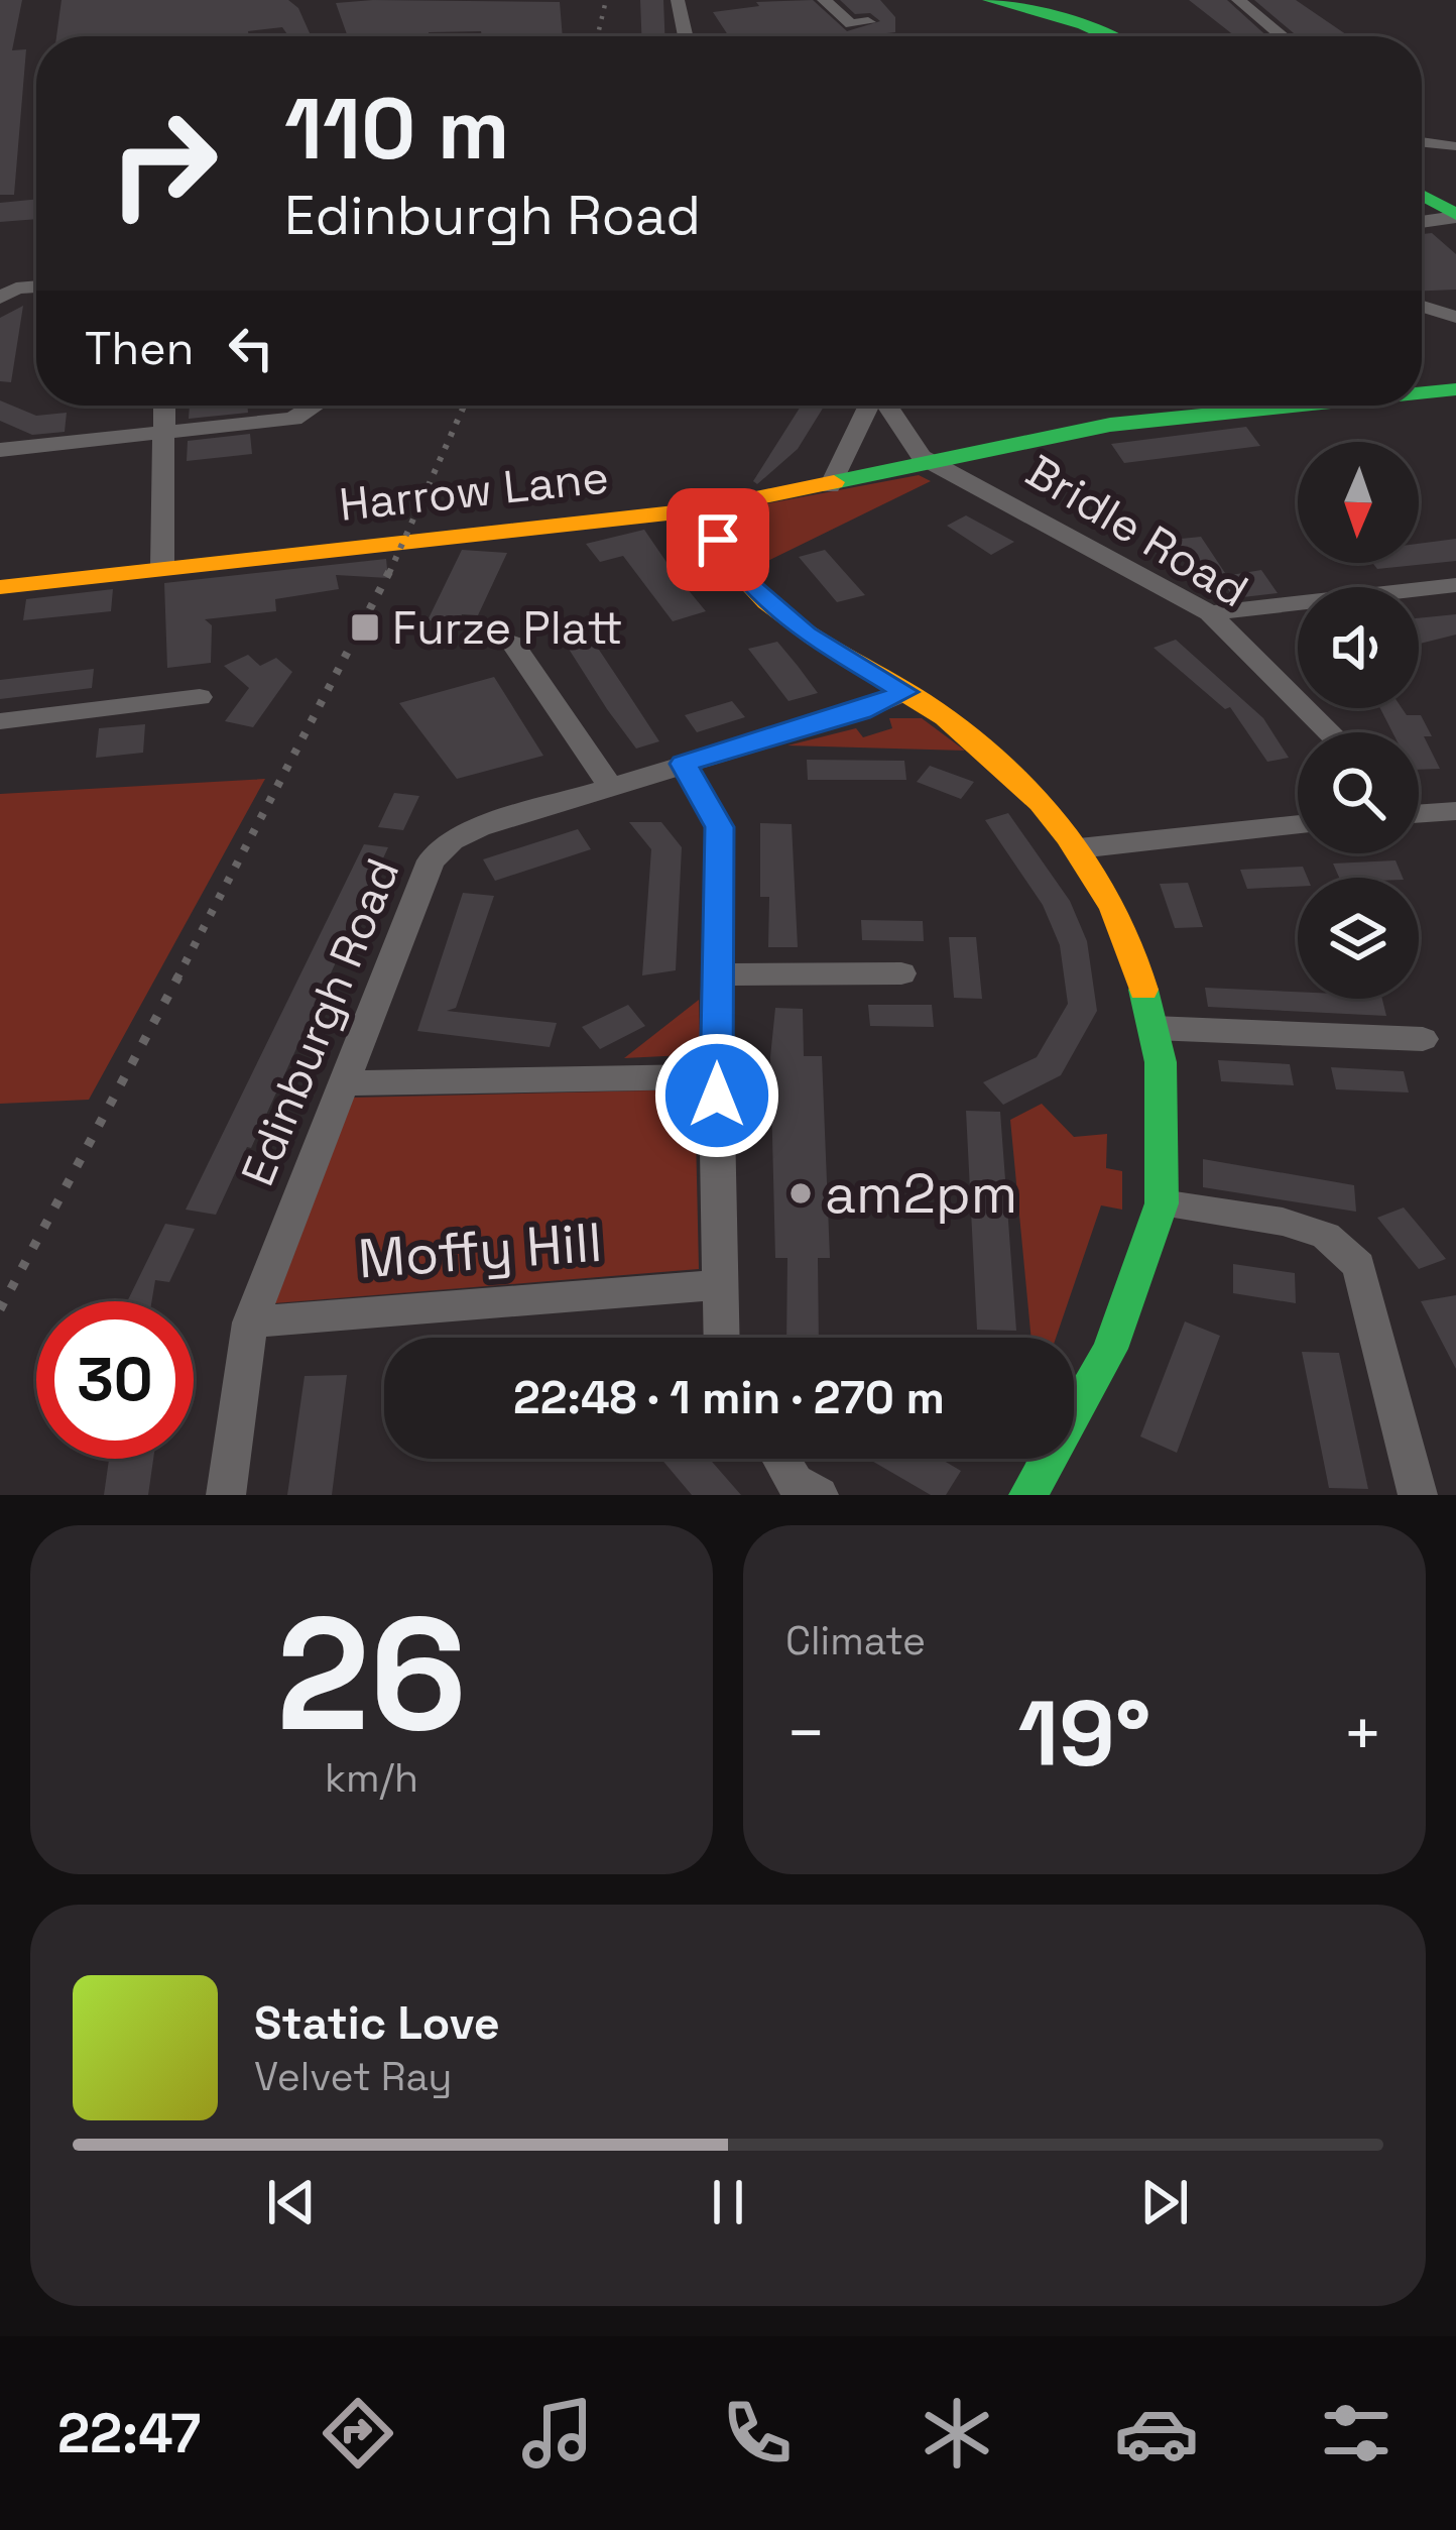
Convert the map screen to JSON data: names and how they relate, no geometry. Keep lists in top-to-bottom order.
{
  "streets": {
    "street": [
      "Harrow Lane",
      "Bridle Road",
      "Edinburgh Road",
      "Moffy Hill"
    ]
  },
  "crossings": [
    ["Harrow Lane", "Bridle Road"],
    ["Edinburgh Road", "Moffy Hill"]
  ],
  "places": {
    "transit": ["Furze Platt"],
    "other": ["am2pm"]
  },
  "north": "bottom",
  "page": {
    "turn": ["110 m", "Edinburgh Road"],
    "then": "Then",
    "limit": "30",
    "trip": "22:48 · 1 min · 270 m",
    "tile": [
      ["26", "km/h"],
      "Climate"
    ],
    "heat": ["−", "19°", "+"],
    "song": ["Static Love", "Velvet Ray"],
    "tabs": "22:47"
  }
}
